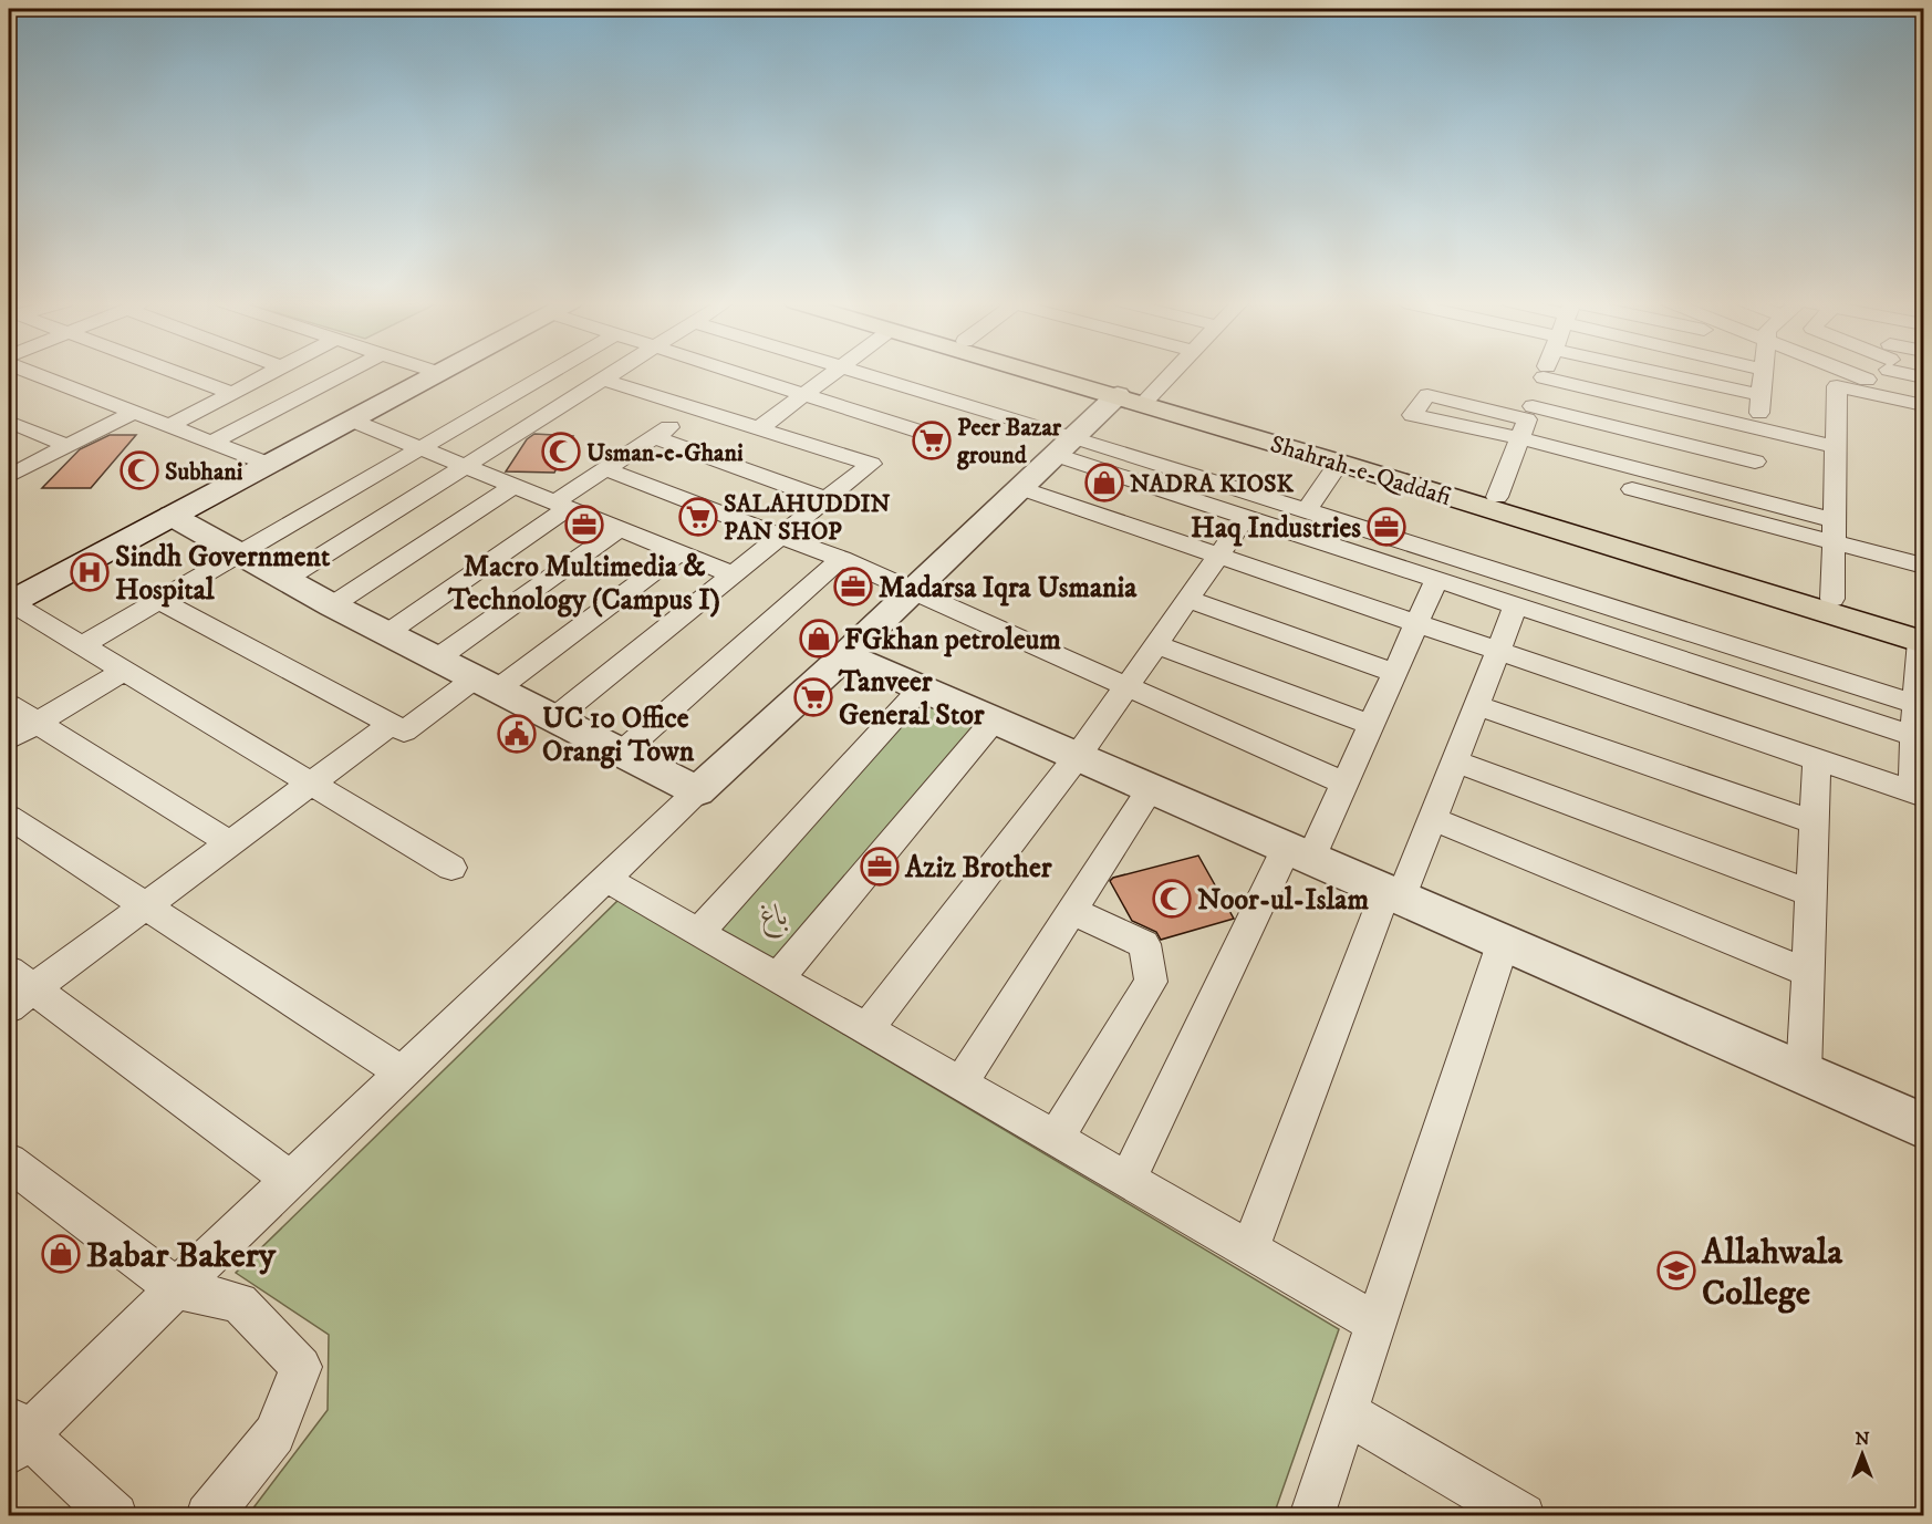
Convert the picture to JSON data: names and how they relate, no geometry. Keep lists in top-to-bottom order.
{
  "streets": {
    "main road": ["Shahrah-e-Qaddafi"]
  },
  "parks": ["باغ"],
  "places": {
    "supermarket": ["Peer Bazar ground", "SALAHUDDIN PAN SHOP", "Tanveer General Stor"],
    "mosque": ["Usman-e-Ghani", "Subhani", "Noor-ul-Islam"],
    "shop": ["NADRA KIOSK", "FGkhan petroleum", "Babar Bakery"],
    "office": [
      "Macro Multimedia & Technology (Campus I)",
      "Haq Industries",
      "Madarsa Iqra Usmania",
      "Aziz Brother"
    ],
    "hospital": ["Sindh Government Hospital"],
    "public building": ["UC 10 Office Orangi Town"],
    "school or university": ["Allahwala College"]
  },
  "north": "top"
}
